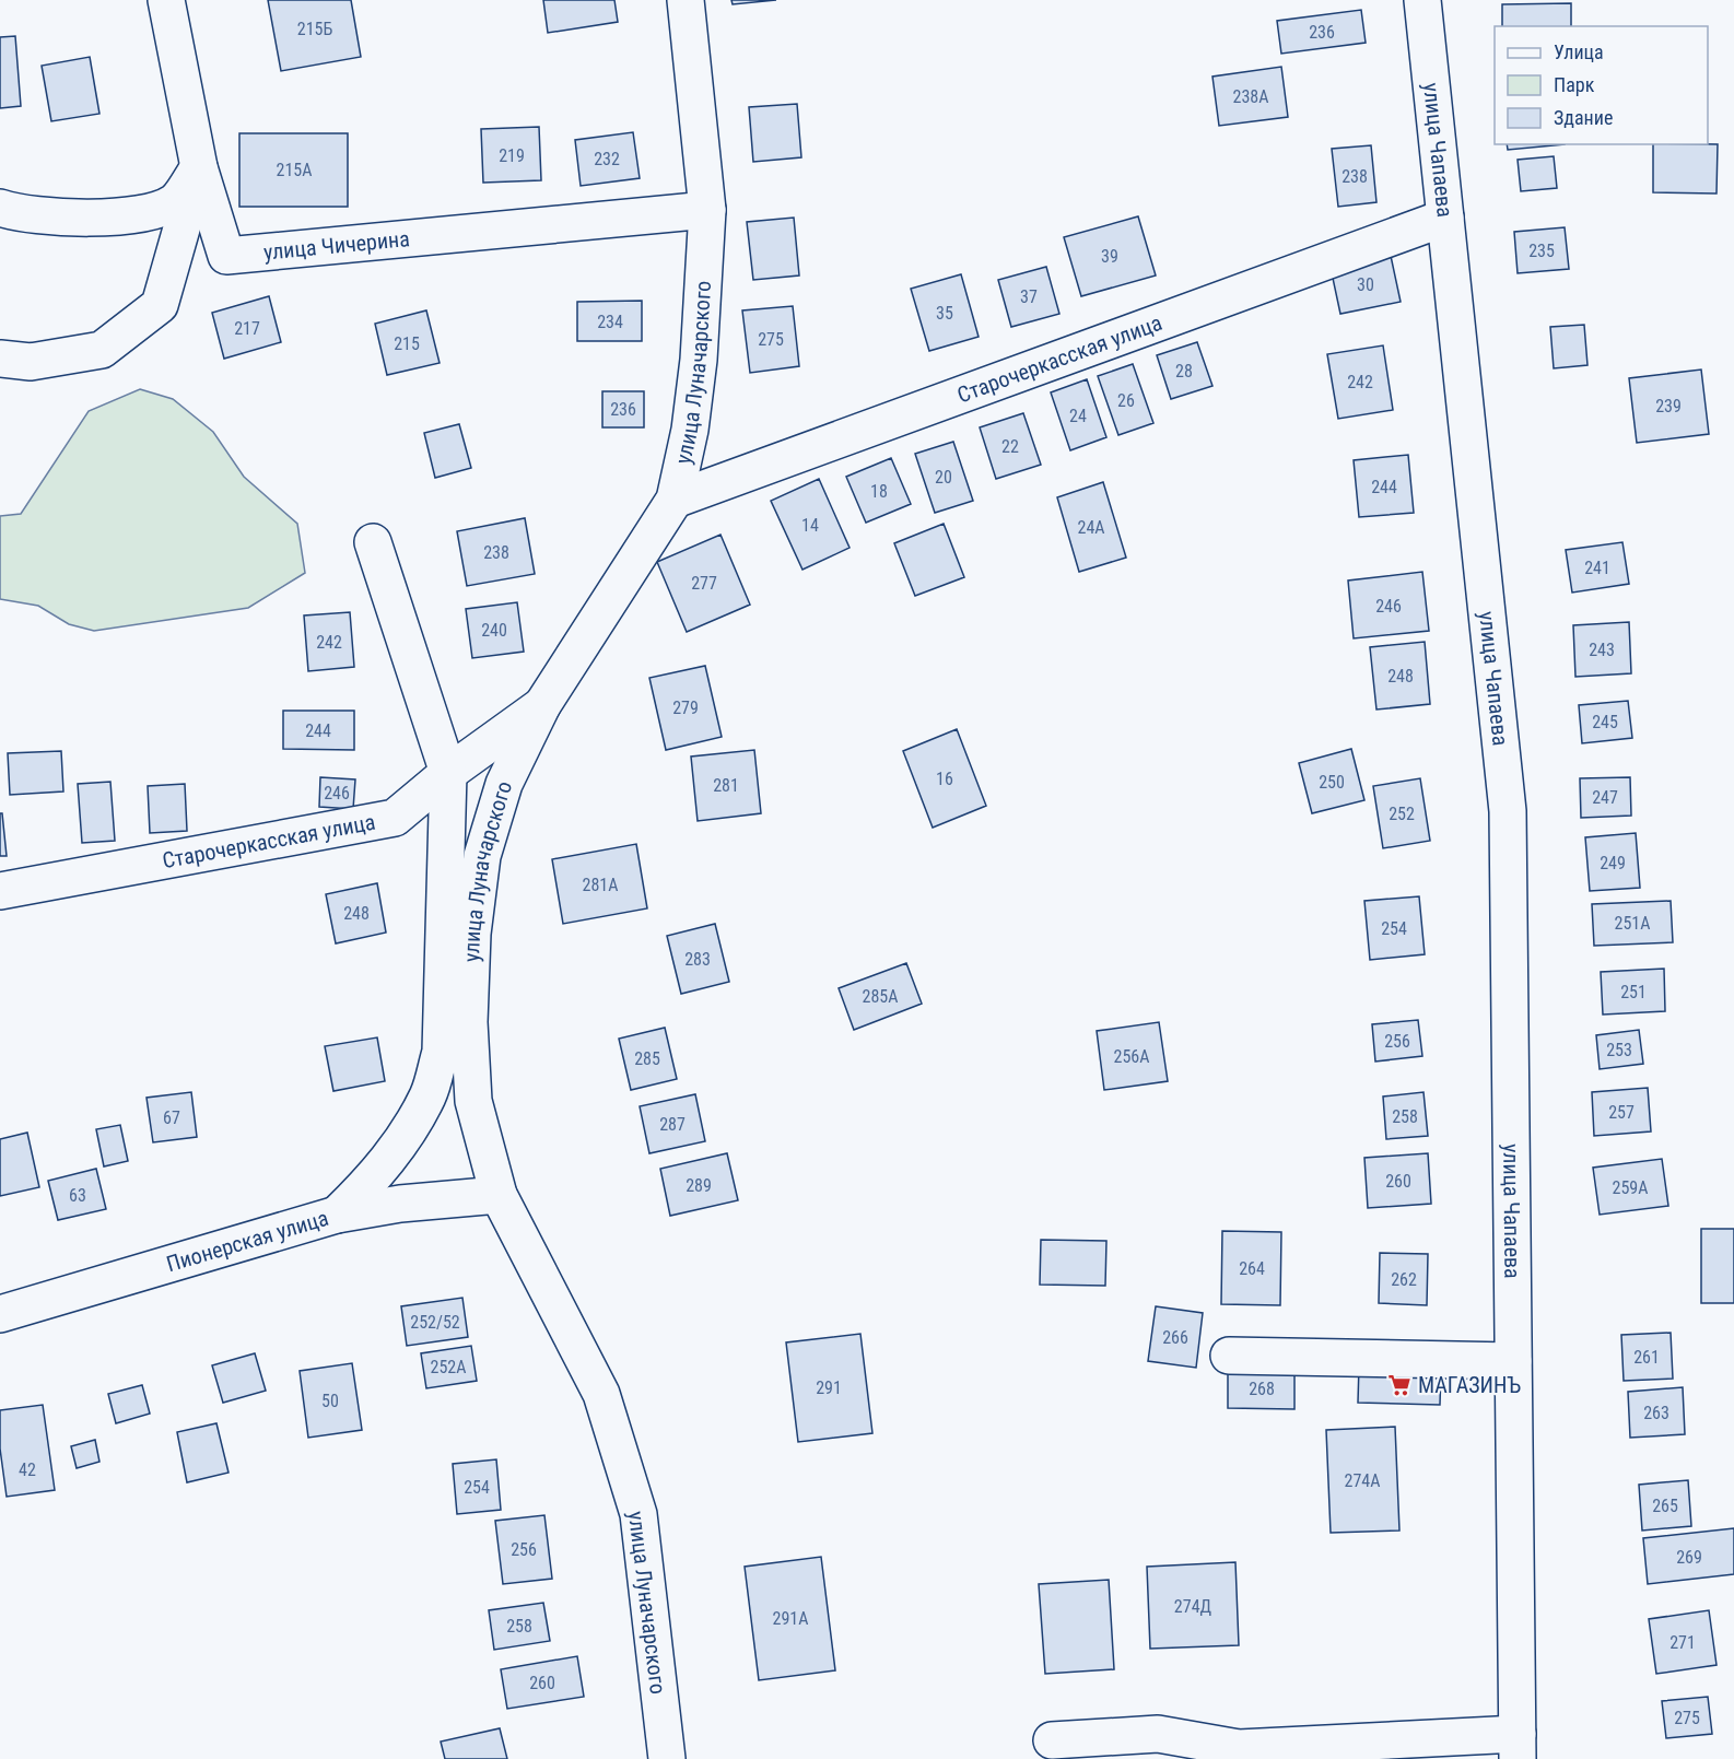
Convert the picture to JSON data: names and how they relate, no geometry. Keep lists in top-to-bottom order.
{
  "streets": {
    "street": [
      "улица Чапаева",
      "улица Чичерина",
      "Старочеркасская улица",
      "улица Луначарского",
      "Пионерская улица"
    ]
  },
  "crossings": [
    ["улица Чапаева", "Старочеркасская улица"],
    ["улица Чичерина", "улица Луначарского"],
    ["Старочеркасская улица", "улица Луначарского"],
    ["улица Луначарского", "Пионерская улица"]
  ],
  "places": {
    "supermarket": ["МАГАЗИНЪ"]
  },
  "house_numbers": [
    "215Б",
    "236",
    "238А",
    "219",
    "232",
    "215А",
    "238",
    "235",
    "39",
    "30",
    "37",
    "35",
    "234",
    "217",
    "275",
    "215",
    "28",
    "242",
    "26",
    "239",
    "236",
    "24",
    "22",
    "20",
    "244",
    "18",
    "14",
    "24А",
    "238",
    "241",
    "277",
    "246",
    "240",
    "242",
    "243",
    "248",
    "279",
    "245",
    "244",
    "16",
    "250",
    "281",
    "246",
    "247",
    "252",
    "249",
    "281А",
    "248",
    "251А",
    "254",
    "283",
    "251",
    "285А",
    "256",
    "253",
    "256А",
    "285",
    "257",
    "258",
    "67",
    "287",
    "260",
    "289",
    "259А",
    "63",
    "264",
    "262",
    "252/52",
    "266",
    "261",
    "252А",
    "291",
    "268",
    "50",
    "263",
    "42",
    "274А",
    "254",
    "265",
    "256",
    "269",
    "274Д",
    "291А",
    "258",
    "271",
    "260",
    "275"
  ],
  "legend": ["Улица", "Парк", "Здание"]
}
